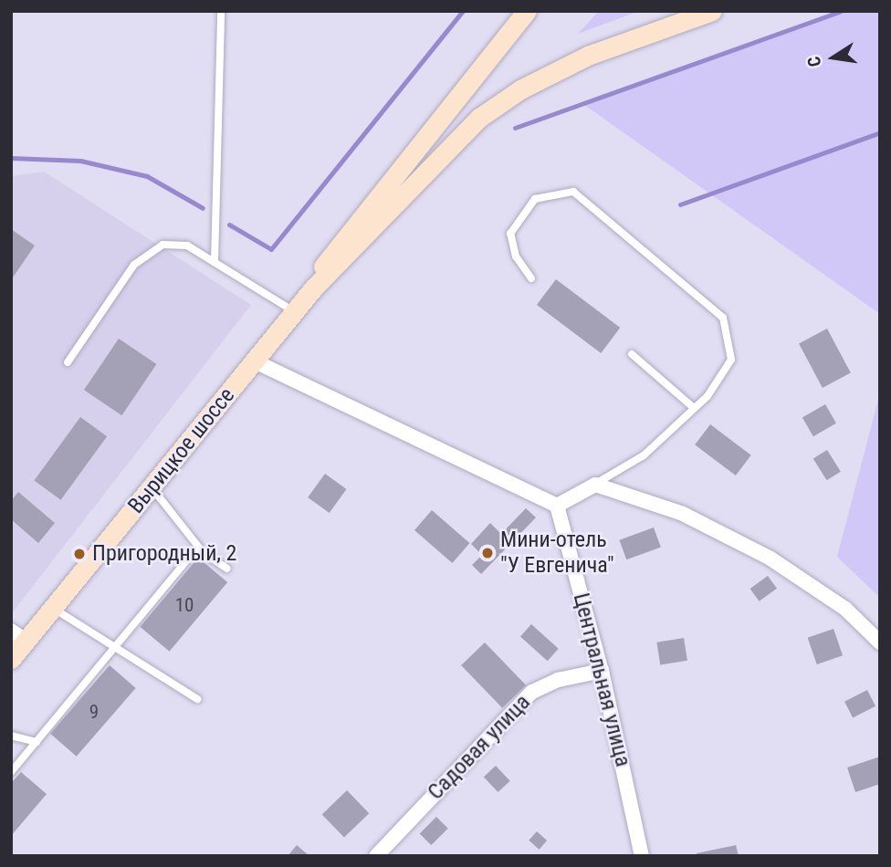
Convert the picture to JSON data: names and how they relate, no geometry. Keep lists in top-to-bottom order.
{
  "streets": {
    "main road": ["Вырицкое шоссе"],
    "street": ["Центральная улица", "Садовая улица"]
  },
  "crossings": [
    ["Центральная улица", "Садовая улица"]
  ],
  "places": ["Мини-отель \"У Евгенича\"", "Пригородный, 2"],
  "house_numbers": ["10", "9"],
  "north": "left"
}
